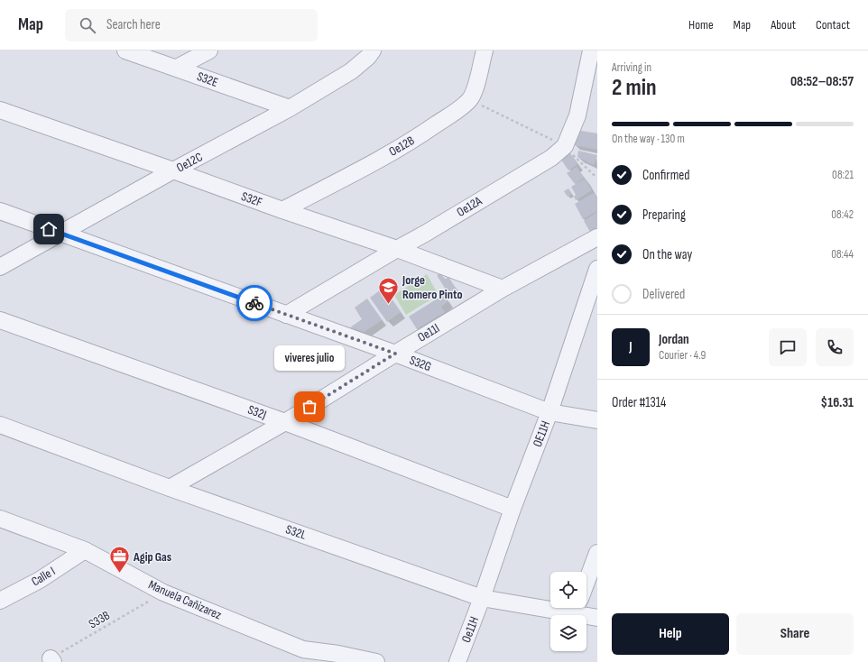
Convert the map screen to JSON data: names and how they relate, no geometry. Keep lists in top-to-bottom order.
{
  "streets": {
    "street": [
      "S32E",
      "Oe12B",
      "Oe12C",
      "S32F",
      "Oe12A",
      "Oe11l",
      "S32G",
      "S32J",
      "OE11H",
      "S32L",
      "Calle I",
      "Manuela Cañizarez",
      "Oe11H"
    ],
    "path": ["S33B"]
  },
  "crossings": [
    ["S32E", "Oe12C"],
    ["Oe12B", "S32F"],
    ["Oe12C", "S32F"],
    ["Oe12C", "S32G"],
    ["S32F", "Oe12A"],
    ["S32F", "Oe11l"],
    ["Oe12A", "S32G"],
    ["Oe11l", "S32G"],
    ["Oe11l", "S32J"],
    ["Oe11l", "S32L"],
    ["S32G", "OE11H"],
    ["S32J", "OE11H"],
    ["OE11H", "S32L"],
    ["OE11H", "Oe11H"],
    ["S32L", "Oe11H"],
    ["Calle I", "Manuela Cañizarez"],
    ["Manuela Cañizarez", "S33B"]
  ],
  "places": {
    "school or university": ["Jorge Romero Pinto"],
    "other": ["viveres julio"],
    "office": ["Agip Gas"]
  },
  "page": {
    "header": "Map",
    "search": "Search here",
    "nav": [
      "Home",
      "Map",
      "About",
      "Contact"
    ],
    "heading": ["2 min", "Arriving in", "08:52–08:57"],
    "panel": [
      "Jordan",
      "Courier · 4.9",
      "Order #1314",
      "$16.31"
    ],
    "bar": "On the way · 130 m",
    "list": [
      ["Confirmed", "08:21"],
      ["Preparing", "08:42"],
      ["On the way", "08:44"],
      "Delivered"
    ],
    "round": "J",
    "bubble": "viveres julio",
    "buttons": ["Help", "Share"]
  }
}
